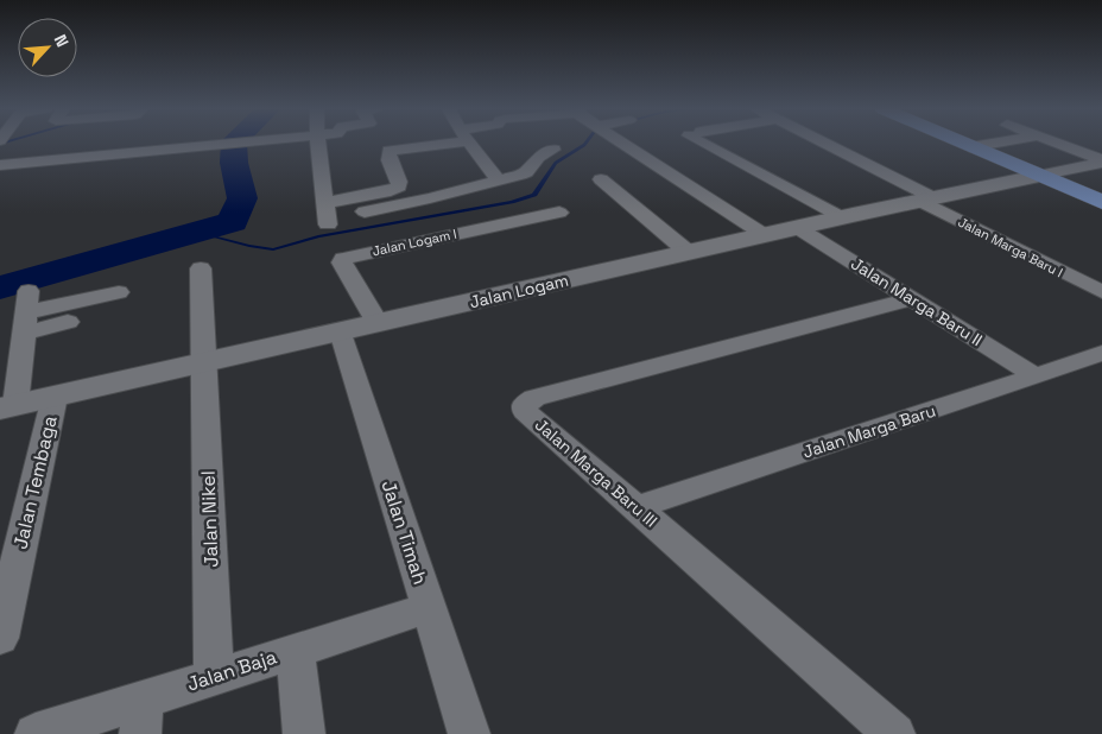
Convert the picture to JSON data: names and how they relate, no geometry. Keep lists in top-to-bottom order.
{
  "streets": {
    "street": [
      "Jalan Logam I",
      "Jalan Marga Baru I",
      "Jalan Logam",
      "Jalan Marga Baru II",
      "Jalan Marga Baru",
      "Jalan Marga Baru III",
      "Jalan Tembaga",
      "Jalan Nikel",
      "Jalan Timah",
      "Jalan Baja"
    ]
  },
  "crossings": [
    ["Jalan Logam I", "Jalan Logam"],
    ["Jalan Marga Baru I", "Jalan Logam"],
    ["Jalan Logam", "Jalan Marga Baru II"],
    ["Jalan Logam", "Jalan Tembaga"],
    ["Jalan Logam", "Jalan Nikel"],
    ["Jalan Logam", "Jalan Timah"],
    ["Jalan Marga Baru II", "Jalan Marga Baru"],
    ["Jalan Marga Baru II", "Jalan Marga Baru III"],
    ["Jalan Marga Baru", "Jalan Marga Baru III"],
    ["Jalan Nikel", "Jalan Baja"],
    ["Jalan Timah", "Jalan Baja"]
  ],
  "north": "top right"
}
